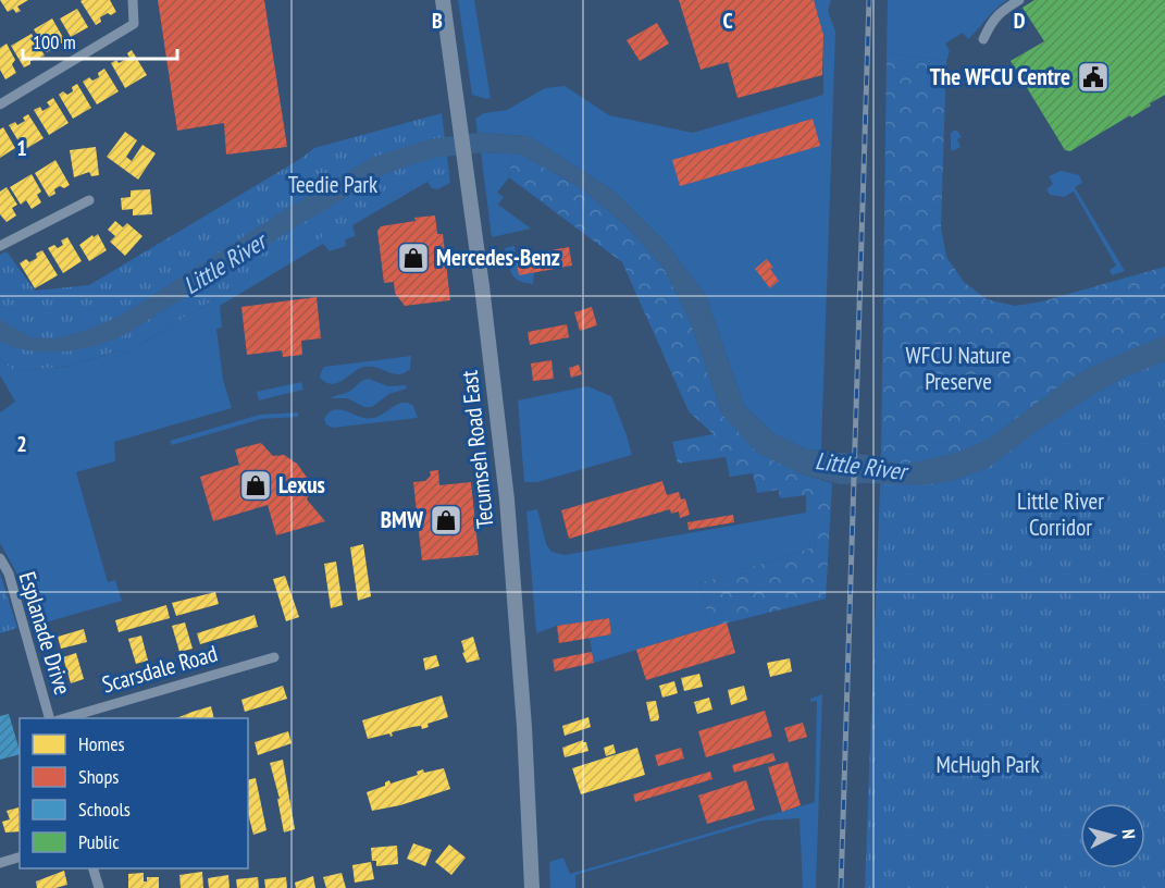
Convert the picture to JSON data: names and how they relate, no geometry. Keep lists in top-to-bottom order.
{
  "streets": {
    "main road": ["Tecumseh Road East"],
    "street": ["Esplanade Drive", "Scarsdale Road"]
  },
  "water": ["Little River"],
  "parks": [
    "Teedie Park",
    "WFCU Nature Preserve",
    "Little River Corridor",
    "McHugh Park"
  ],
  "places": {
    "public building": ["The WFCU Centre"],
    "shop": ["Mercedes-Benz", "Lexus", "BMW"]
  },
  "legend": [
    "Homes",
    "Shops",
    "Schools",
    "Public"
  ],
  "scale_bar": "100 m",
  "north": "right",
  "grid": {
    "columns": ["B", "C", "D"],
    "rows": ["1", "2"]
  }
}
